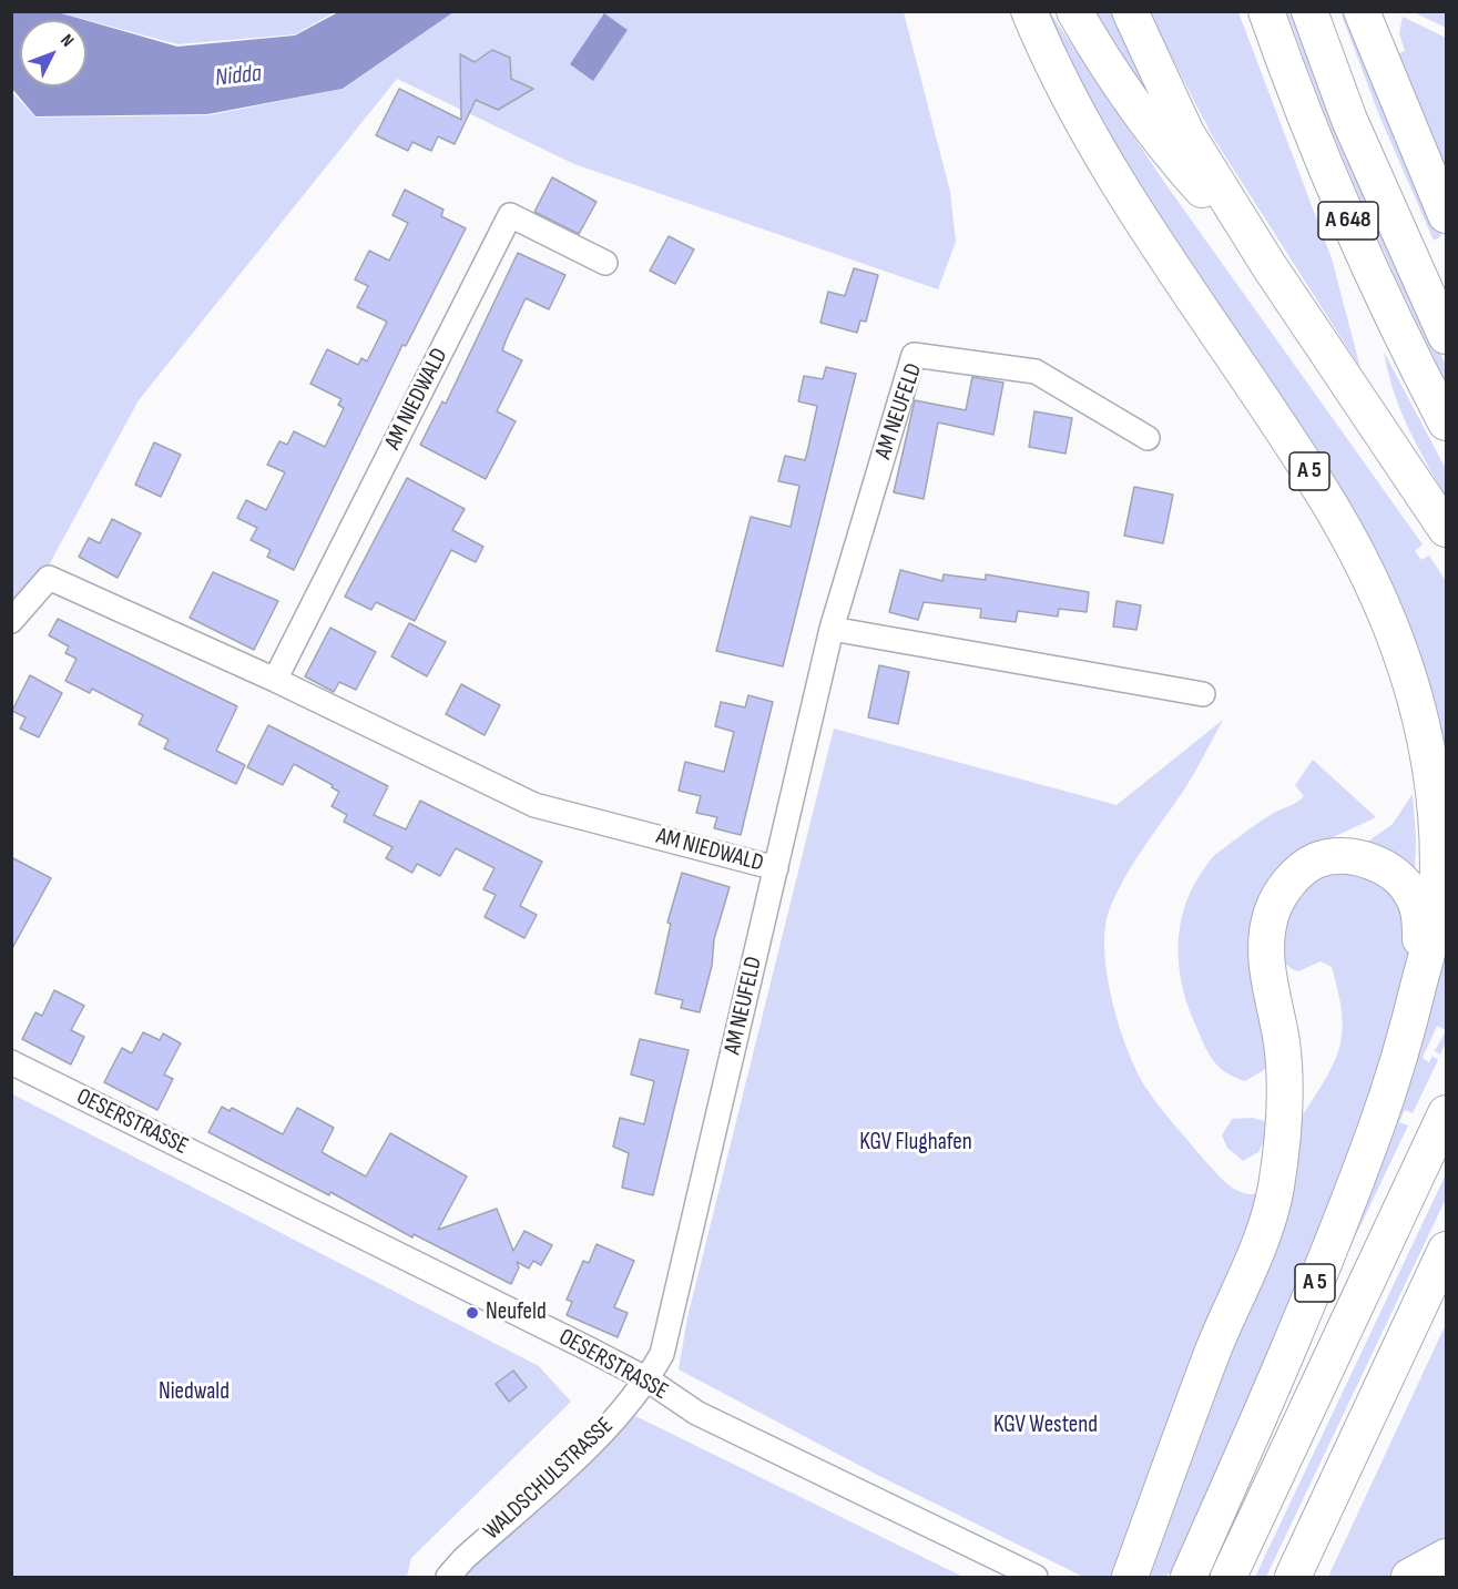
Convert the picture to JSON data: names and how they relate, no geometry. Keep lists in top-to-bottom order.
{
  "streets": {
    "highway": ["A 648", "A 5"],
    "street": [
      "AM NIEDWALD",
      "AM NEUFELD",
      "OESERSTRASSE",
      "WALDSCHULSTRASSE"
    ]
  },
  "crossings": [
    ["AM NIEDWALD", "AM NEUFELD"],
    ["AM NEUFELD", "OESERSTRASSE"],
    ["AM NEUFELD", "WALDSCHULSTRASSE"],
    ["OESERSTRASSE", "WALDSCHULSTRASSE"]
  ],
  "water": ["Nidda"],
  "parks": ["KGV Flughafen", "Niedwald", "KGV Westend"],
  "places": ["Neufeld"],
  "north": "top right"
}
